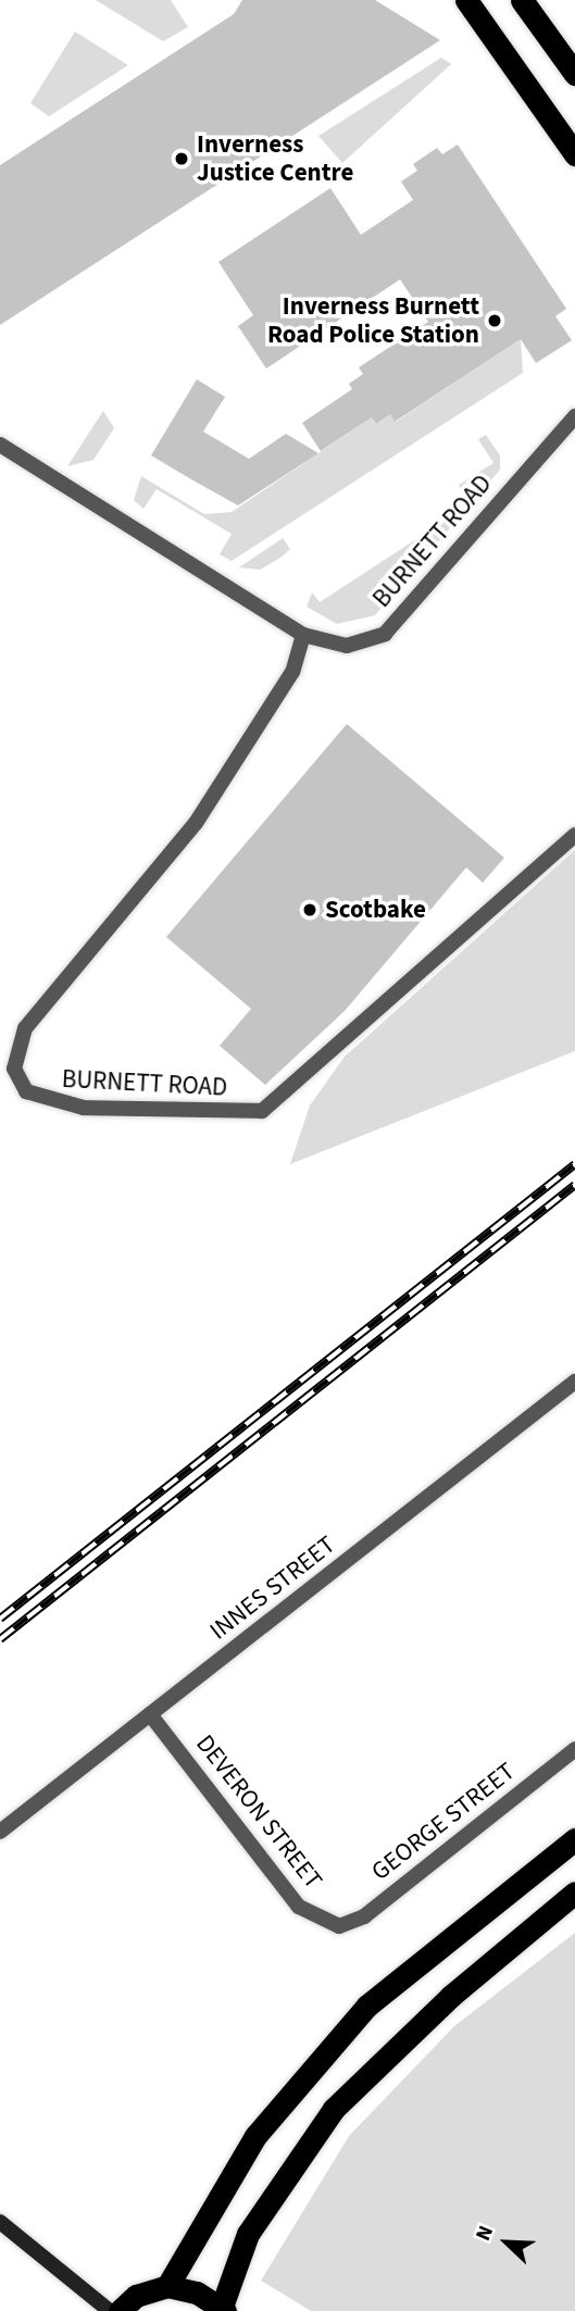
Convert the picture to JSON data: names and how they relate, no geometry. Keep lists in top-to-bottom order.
{
  "streets": {
    "street": [
      "BURNETT ROAD",
      "INNES STREET",
      "DEVERON STREET",
      "GEORGE STREET"
    ]
  },
  "crossings": [
    ["INNES STREET", "DEVERON STREET"],
    ["DEVERON STREET", "GEORGE STREET"]
  ],
  "places": ["Inverness Justice Centre", "Inverness Burnett Road Police Station", "Scotbake"],
  "north": "top left"
}
